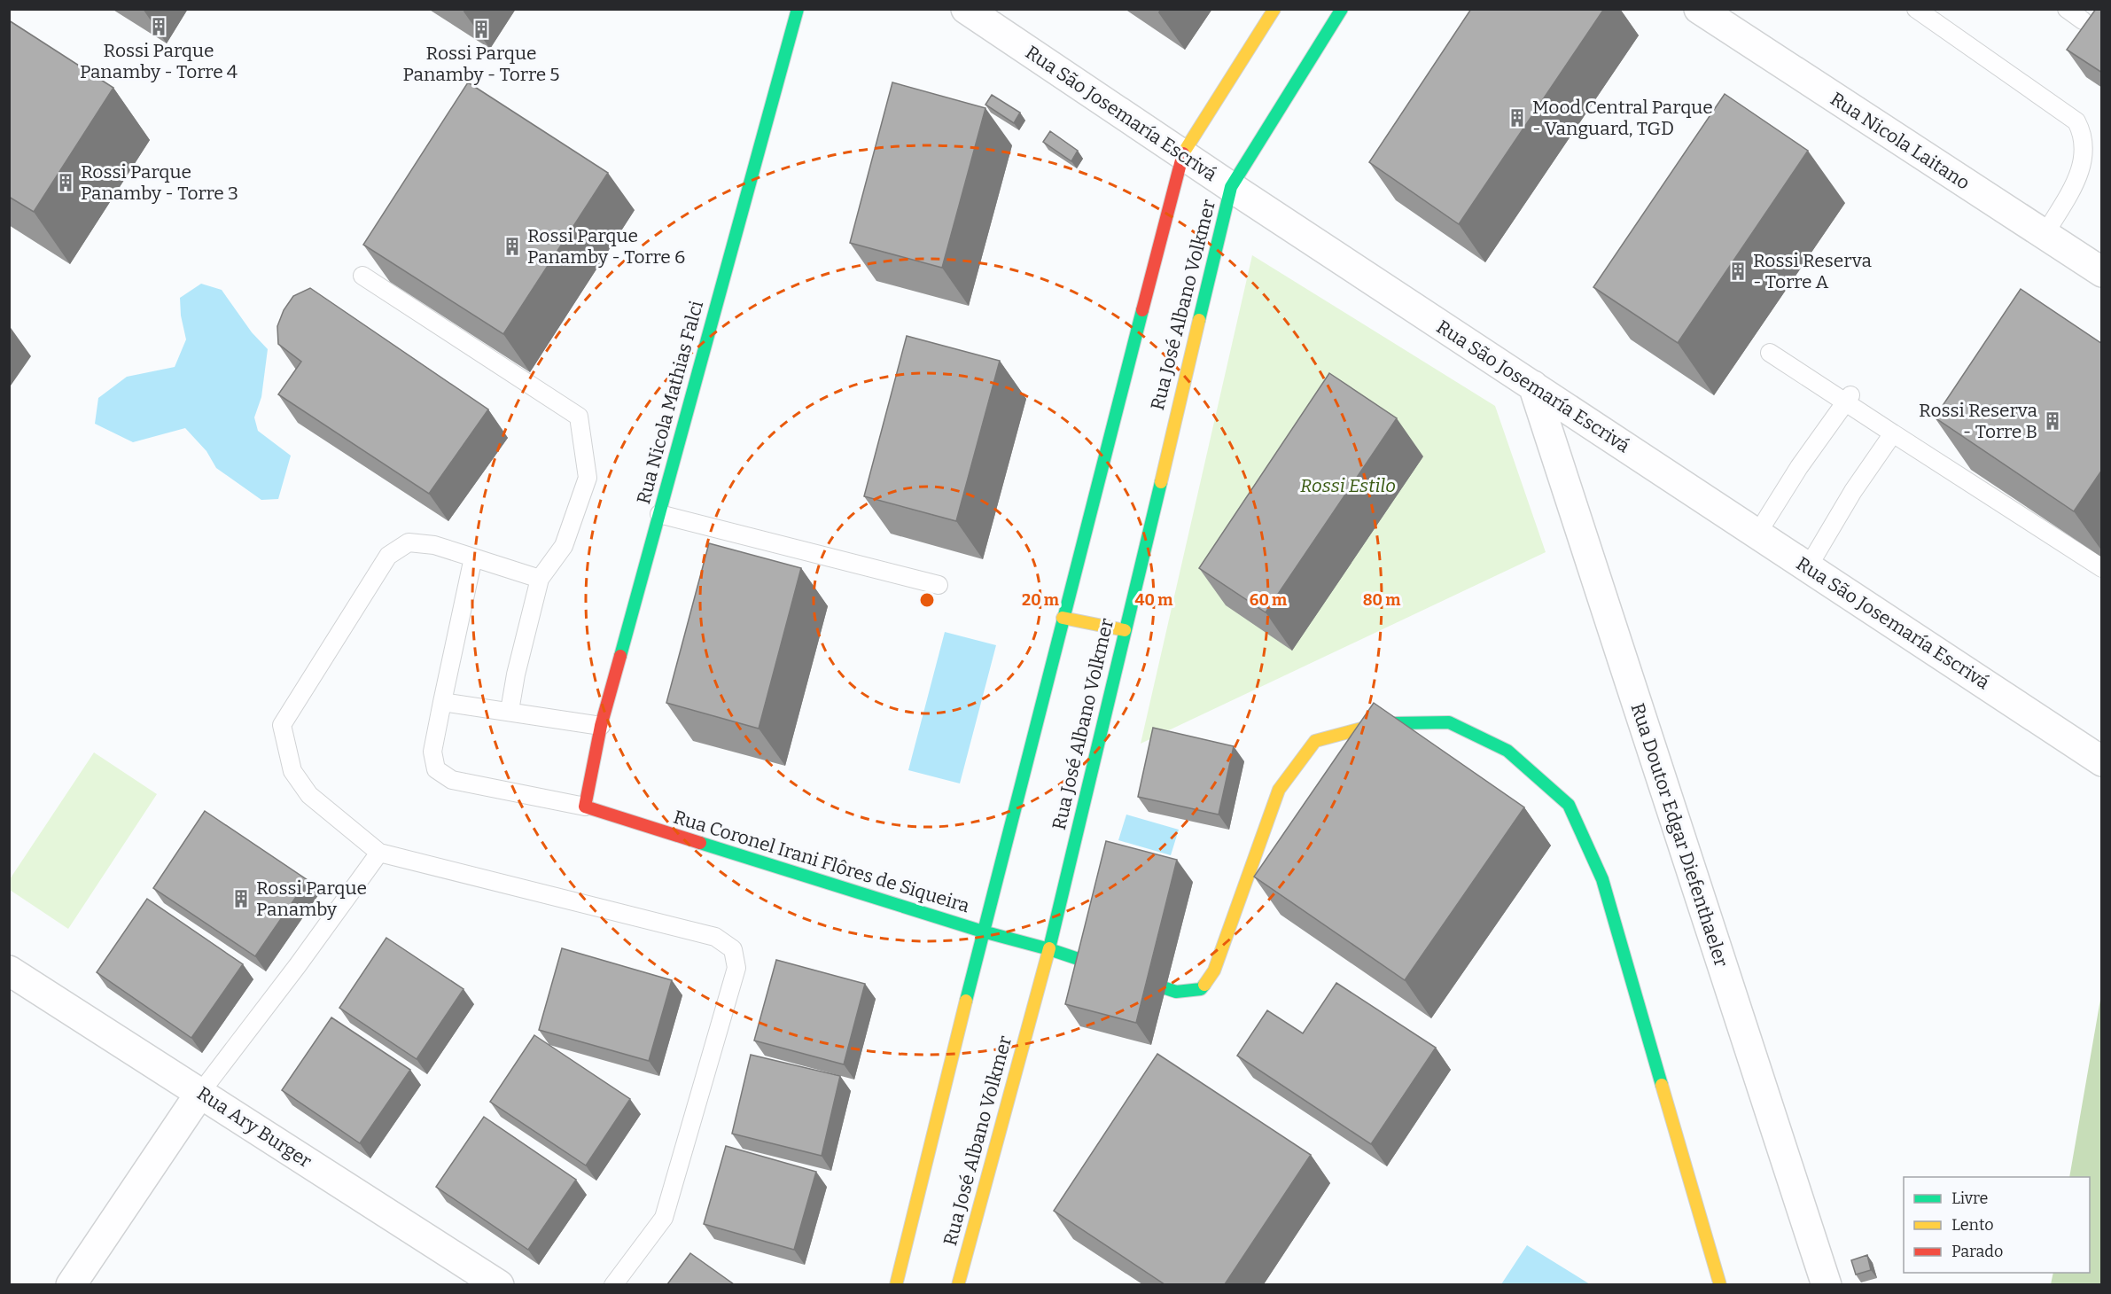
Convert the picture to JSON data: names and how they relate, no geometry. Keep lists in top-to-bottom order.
{
  "streets": {
    "street": [
      "Rua São Josemaría Escrivá",
      "Rua Nicola Laitano",
      "Rua José Albano Volkmer",
      "Rua Nicola Mathias Falci",
      "Rua Doutor Edgar Diefenthaeler",
      "Rua Coronel Irani Flôres de Siqueira",
      "Rua Ary Burger"
    ]
  },
  "crossings": [
    ["Rua São Josemaría Escrivá", "Rua José Albano Volkmer"],
    ["Rua São Josemaría Escrivá", "Rua Doutor Edgar Diefenthaeler"],
    ["Rua José Albano Volkmer", "Rua Coronel Irani Flôres de Siqueira"],
    ["Rua Nicola Mathias Falci", "Rua Coronel Irani Flôres de Siqueira"]
  ],
  "parks": ["Rossi Estilo"],
  "places": {
    "building": [
      "Rossi Parque Panamby - Torre 4",
      "Rossi Parque Panamby - Torre 5",
      "Mood Central Parque - Vanguard, TGD",
      "Rossi Parque Panamby - Torre 3",
      "Rossi Parque Panamby - Torre 6",
      "Rossi Reserva - Torre A",
      "Rossi Reserva - Torre B",
      "Rossi Parque Panamby"
    ]
  },
  "legend": ["Livre", "Lento", "Parado"],
  "rings": [
    "20 m",
    "40 m",
    "60 m",
    "80 m"
  ]
}
